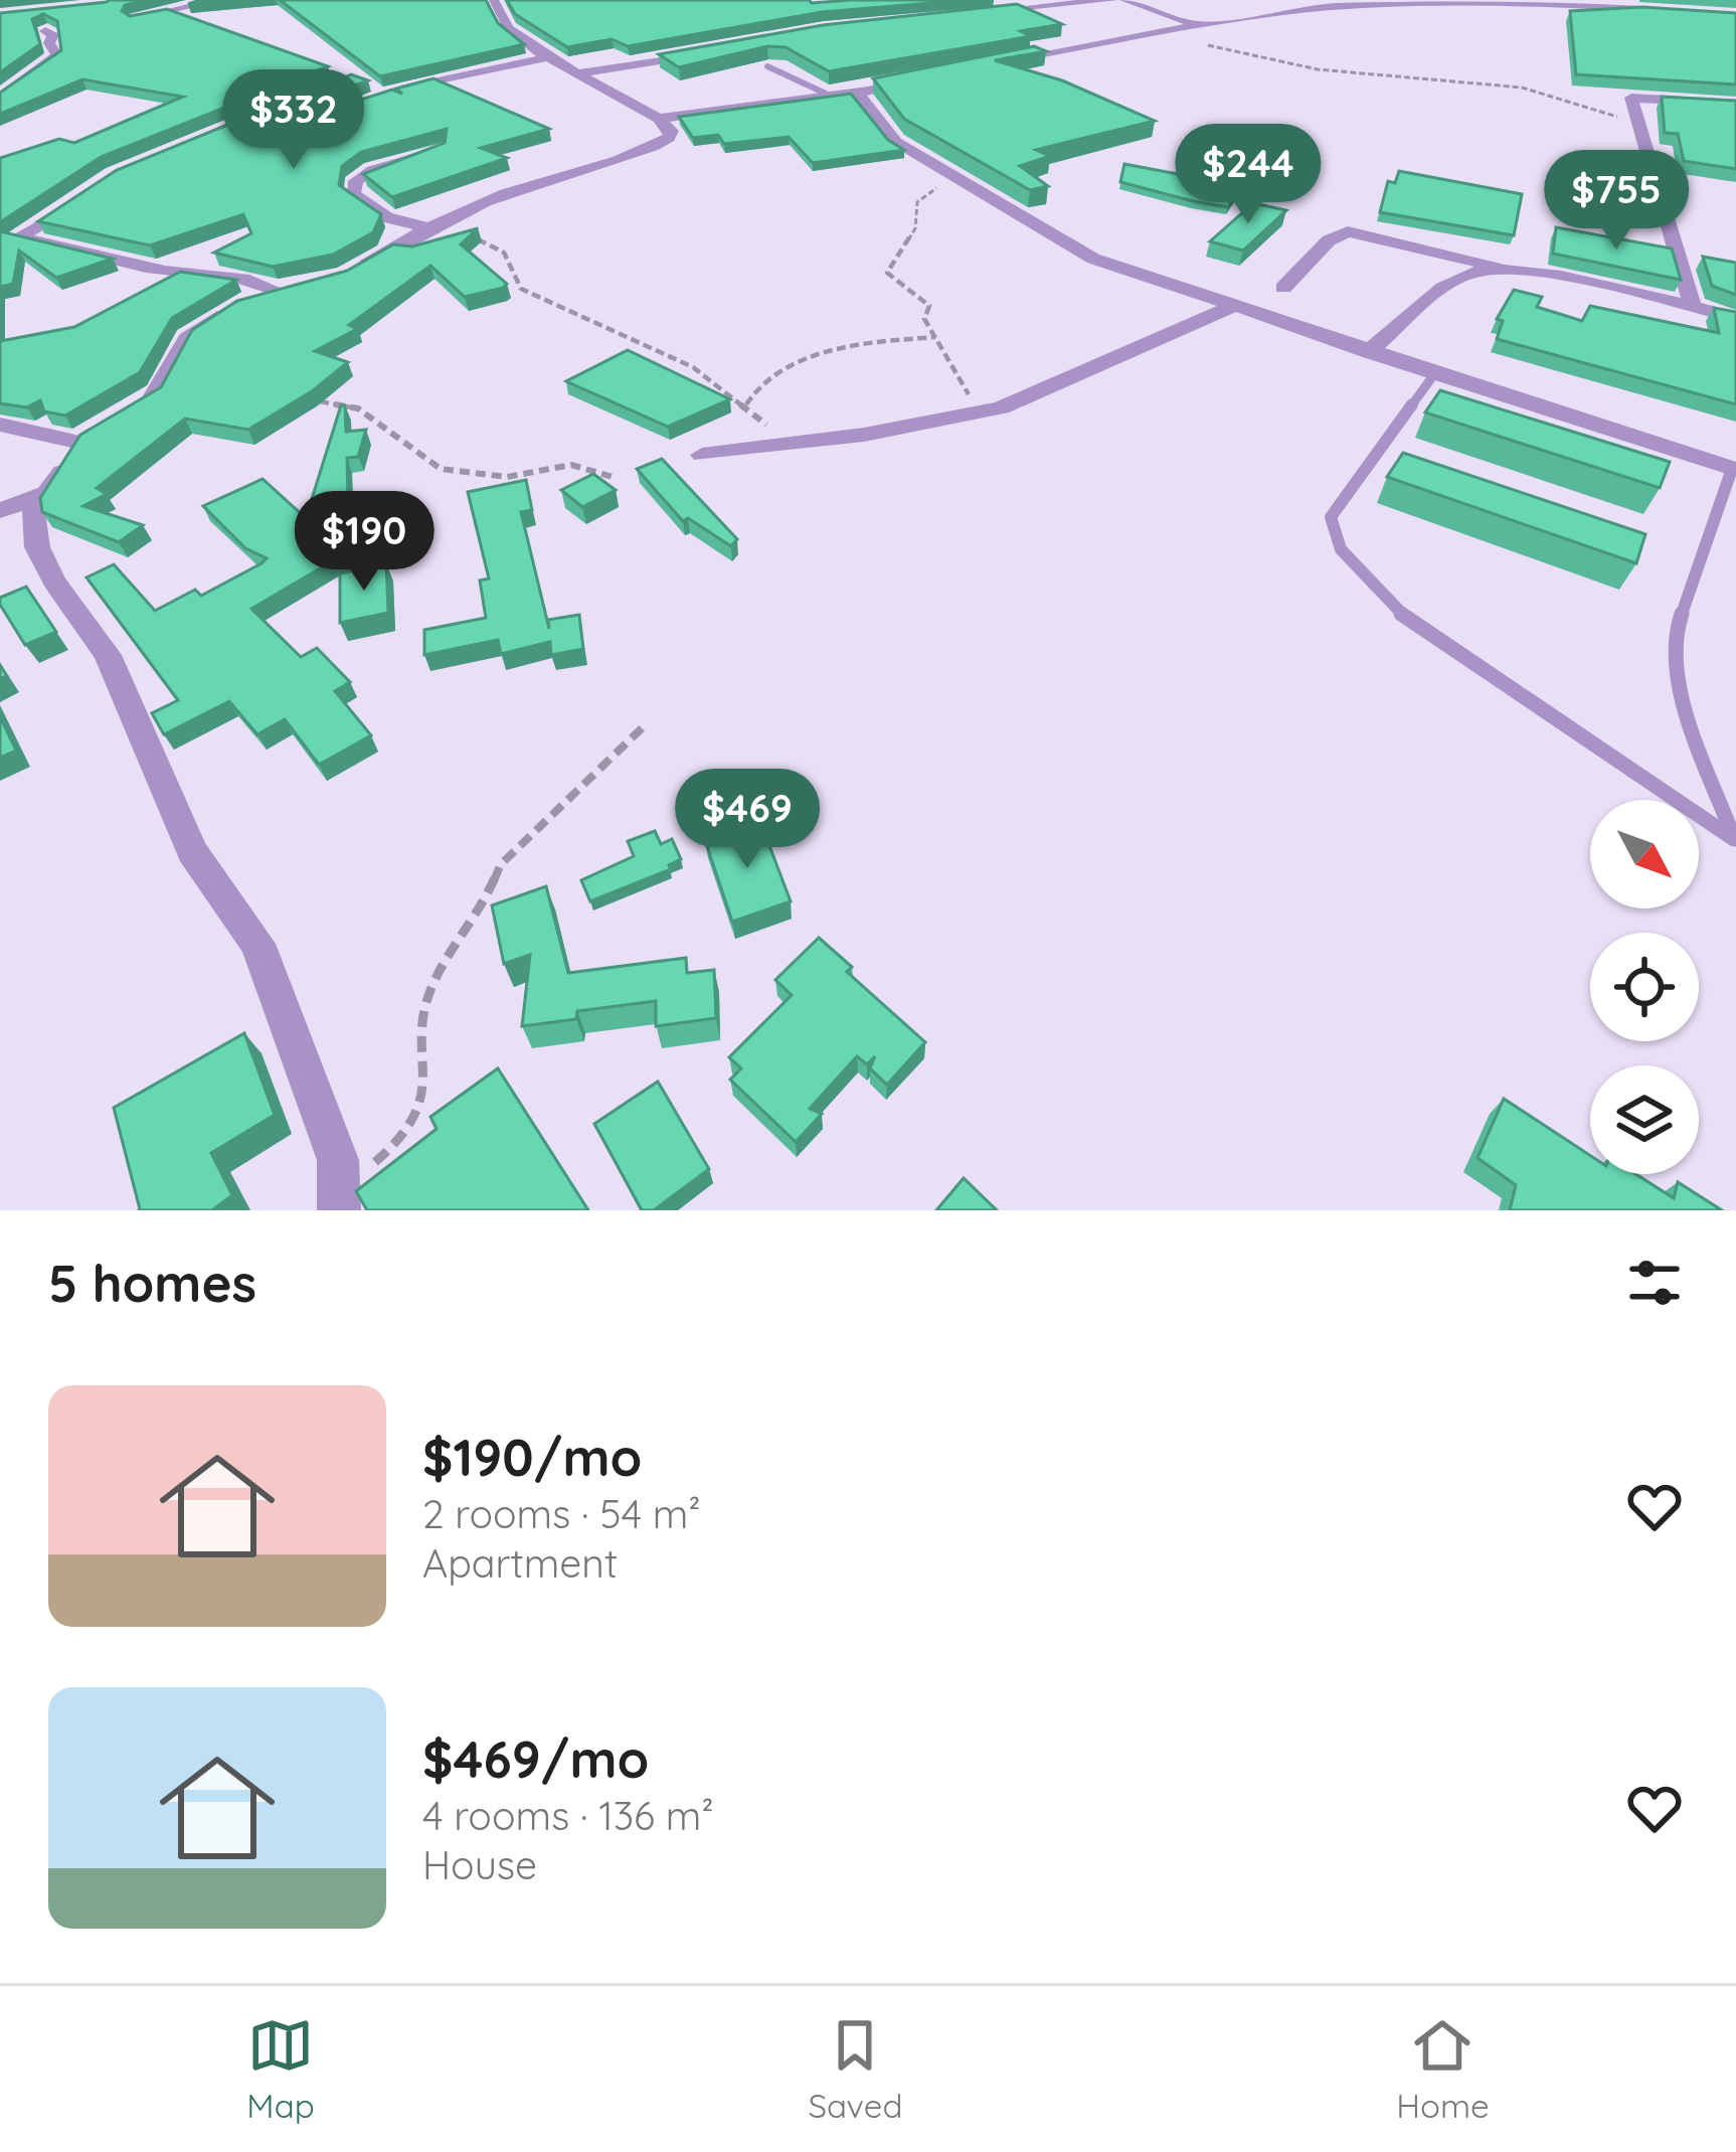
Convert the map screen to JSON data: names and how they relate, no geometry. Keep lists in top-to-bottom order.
{
  "north": "bottom right",
  "page": {
    "price": [
      "$332",
      "$244",
      "$755",
      "$190",
      "$469"
    ],
    "heading": "5 homes",
    "list": [
      {
        "name": "$190/mo",
        "note": "2 rooms · 54 m² · Apartment"
      },
      {
        "name": "$469/mo",
        "note": "4 rooms · 136 m² · House"
      }
    ],
    "tabs": ["Map", "Saved", "Home"]
  }
}
